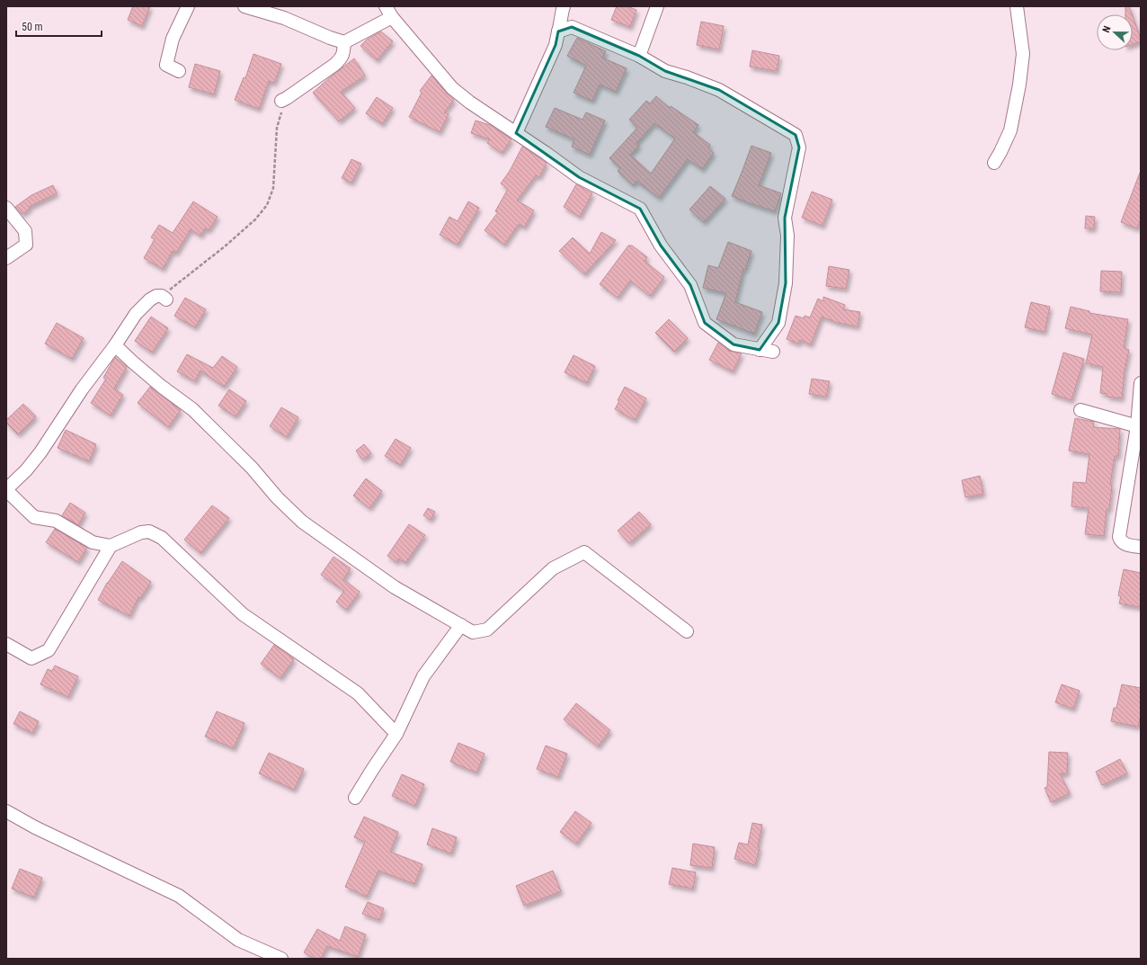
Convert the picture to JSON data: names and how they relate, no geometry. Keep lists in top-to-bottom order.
{
  "scale_bar": "50 m",
  "north": "left"
}
